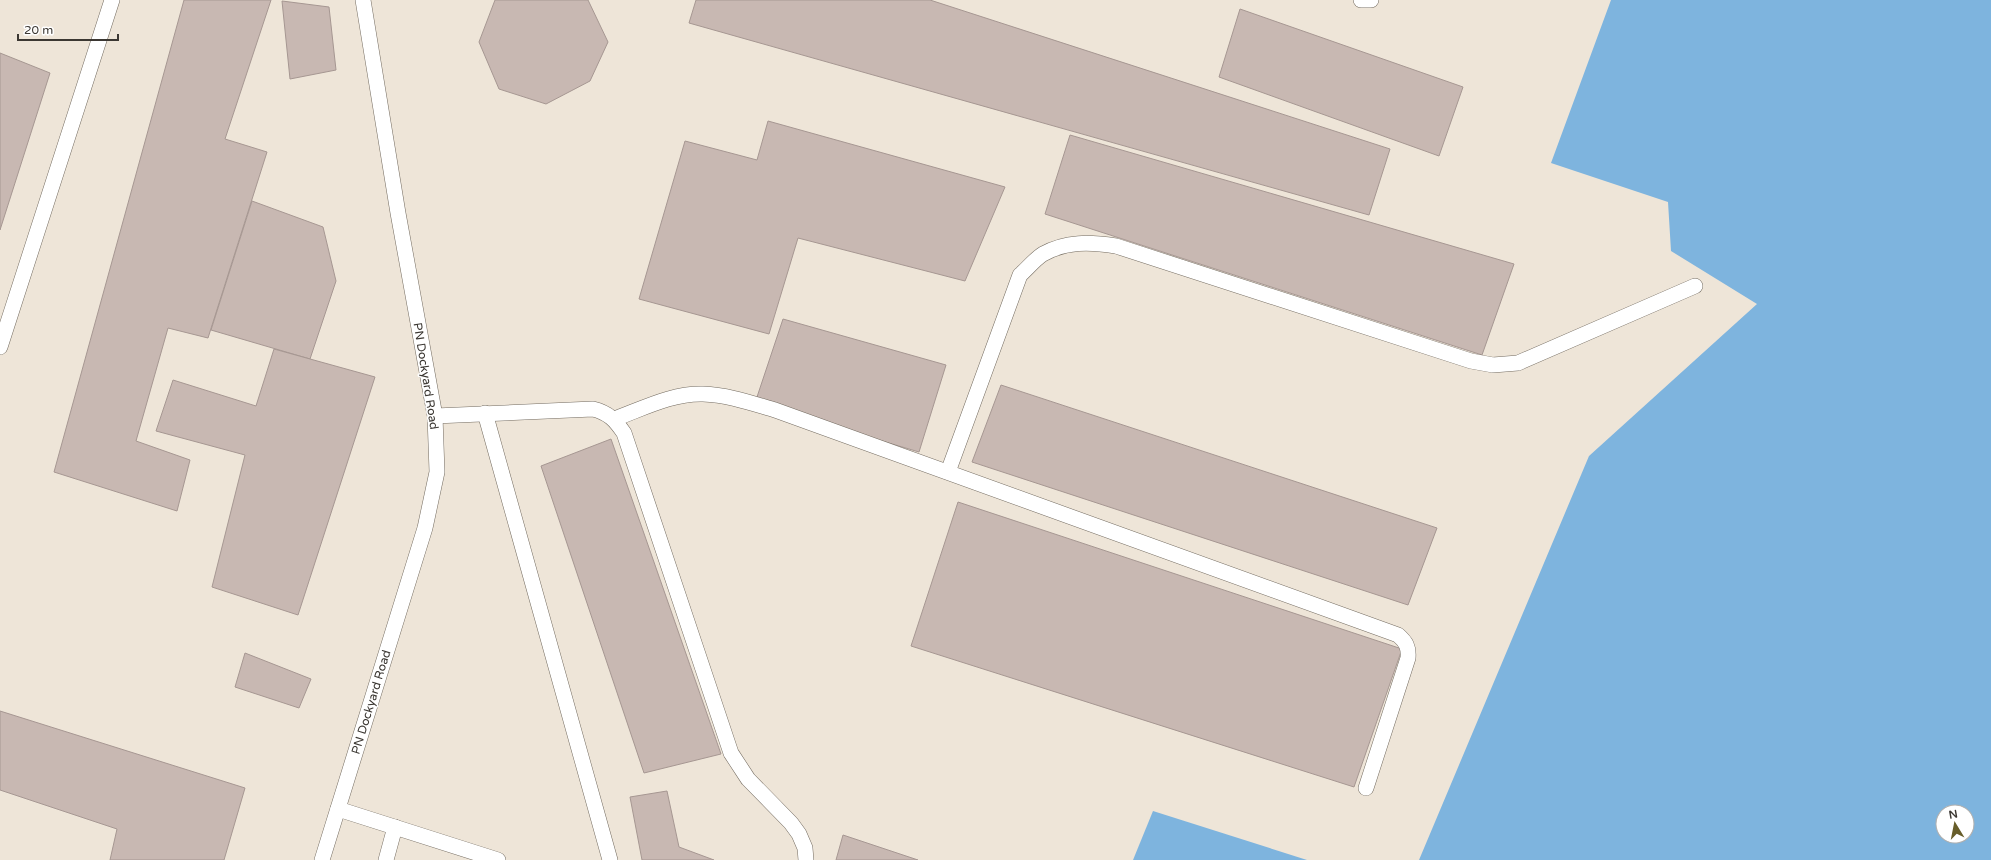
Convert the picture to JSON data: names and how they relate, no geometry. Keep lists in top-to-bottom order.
{
  "streets": {
    "lane": ["PN Dockyard Road"]
  },
  "scale_bar": "20 m",
  "north": "top"
}
